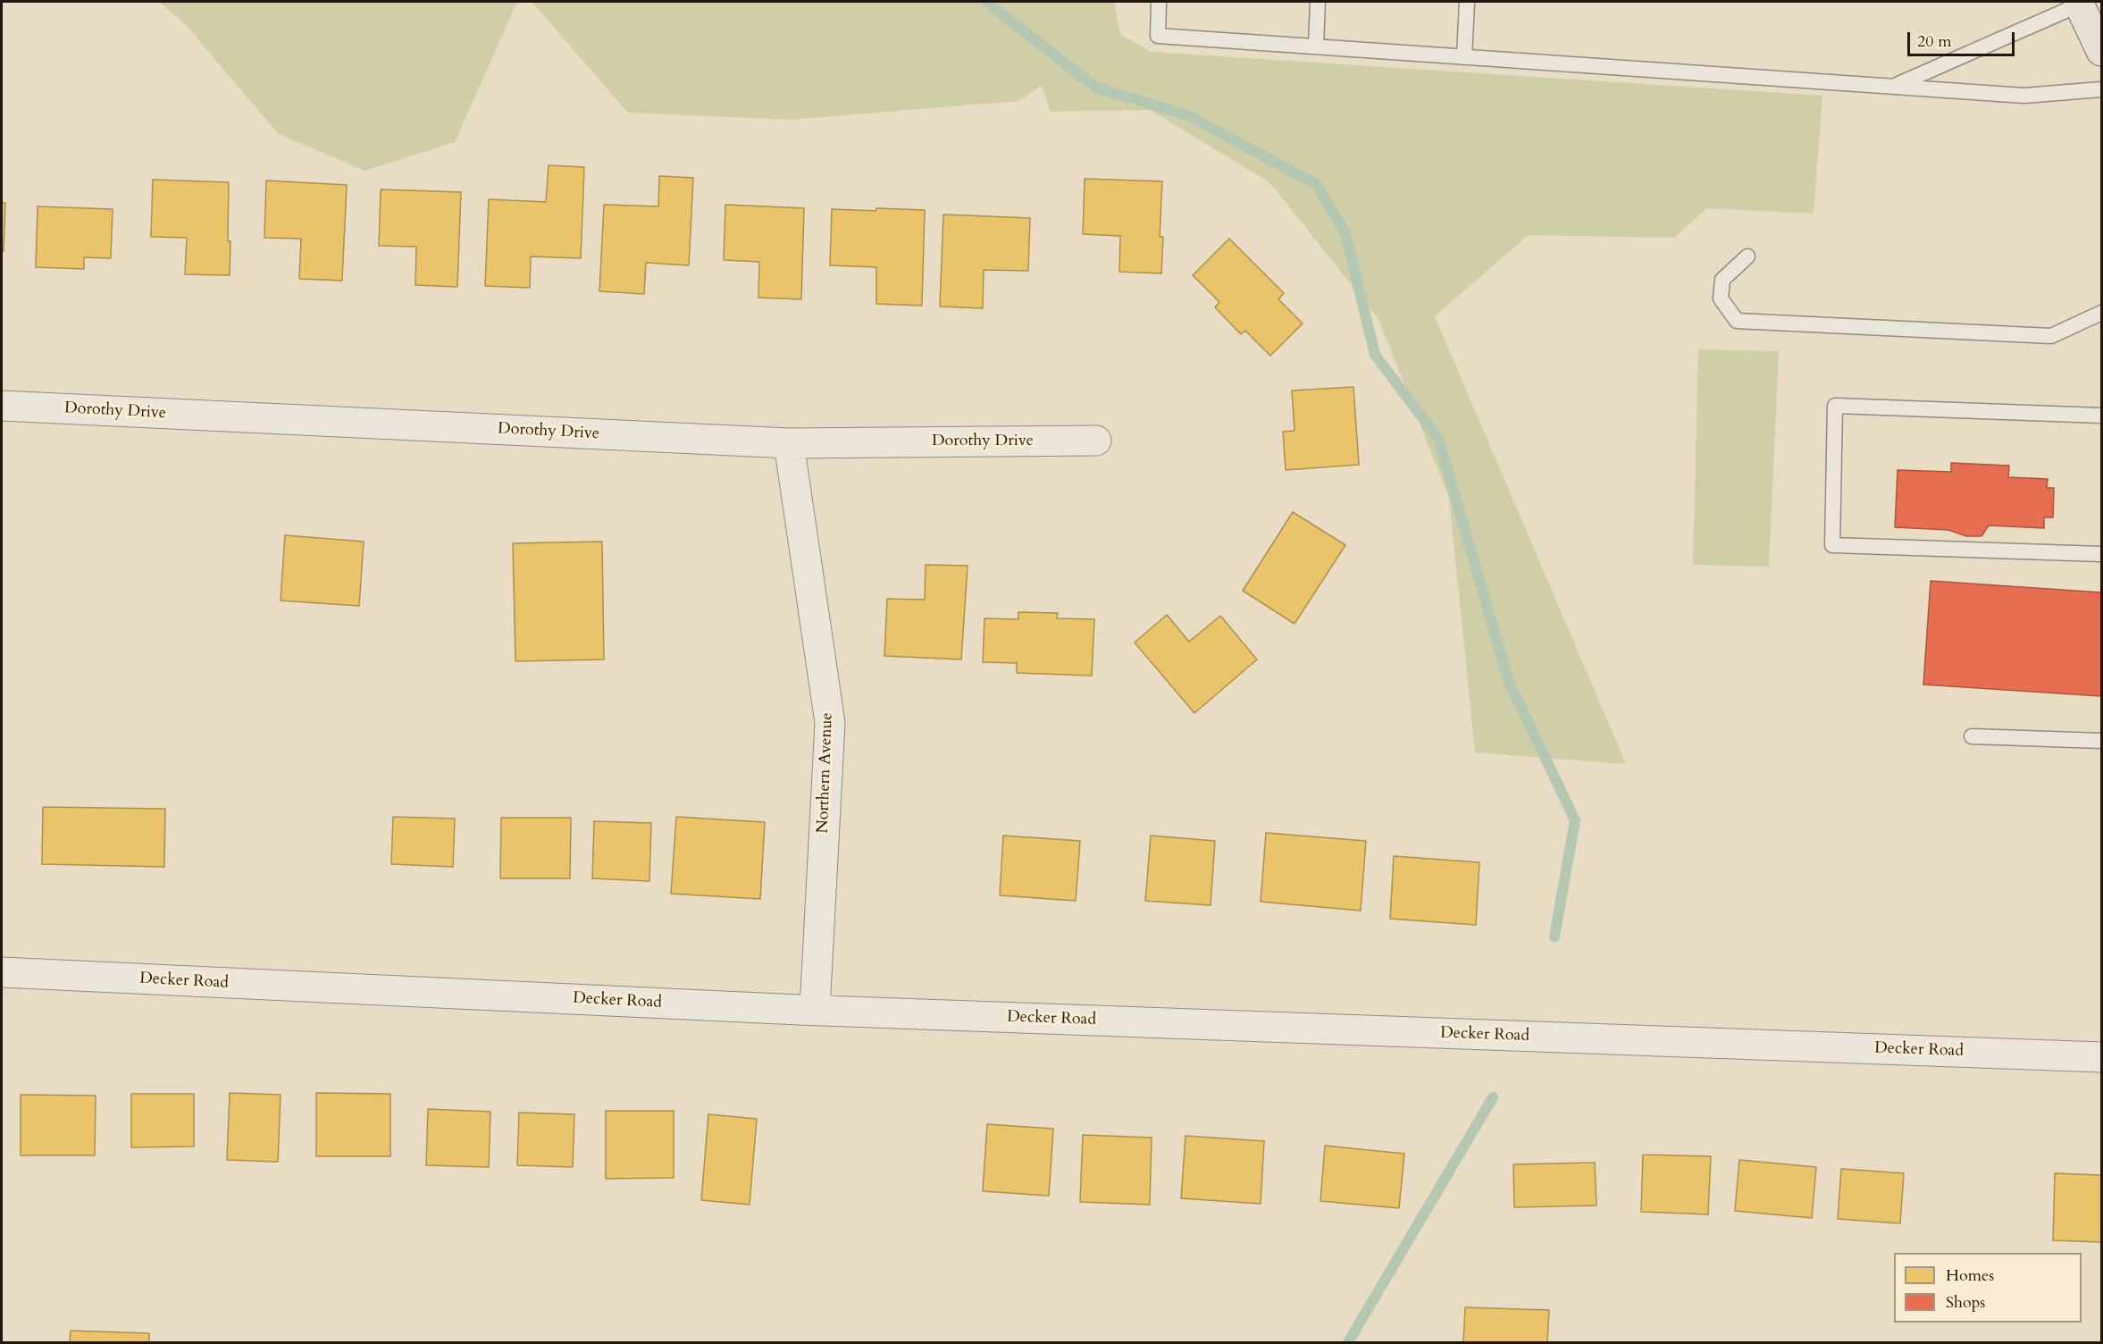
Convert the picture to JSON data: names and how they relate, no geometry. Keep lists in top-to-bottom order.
{
  "streets": {
    "street": ["Dorothy Drive", "Northern Avenue", "Decker Road"]
  },
  "crossings": [
    ["Dorothy Drive", "Northern Avenue"],
    ["Northern Avenue", "Decker Road"]
  ],
  "legend": ["Homes", "Shops"],
  "scale_bar": "20 m"
}
